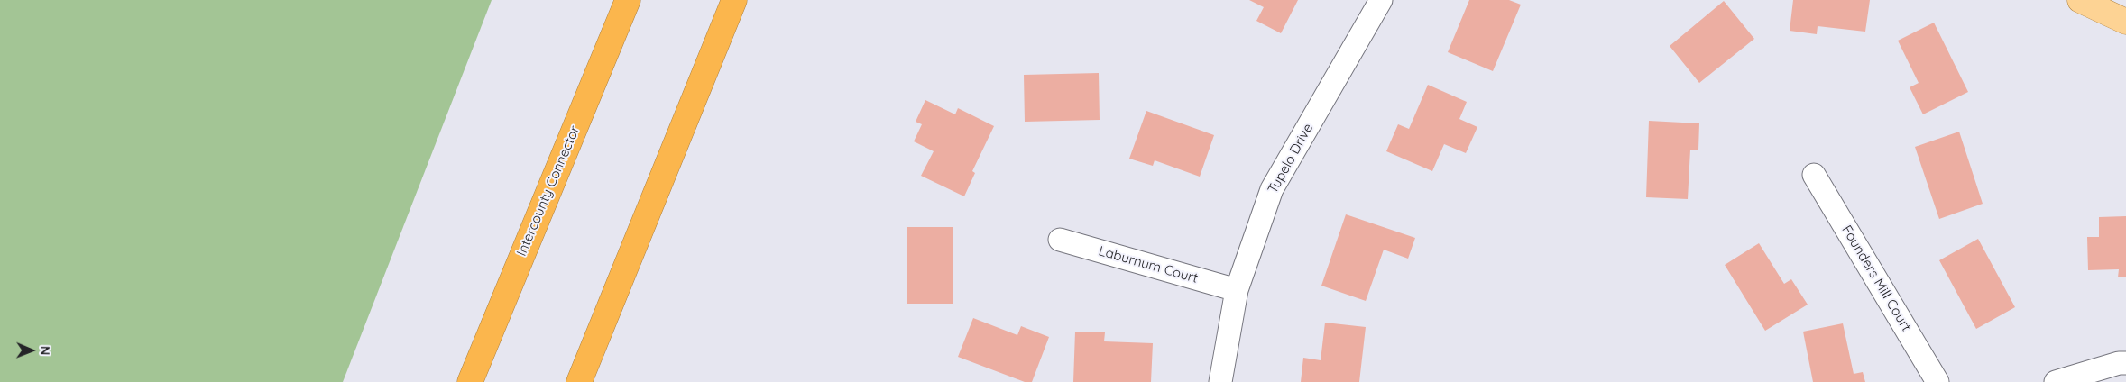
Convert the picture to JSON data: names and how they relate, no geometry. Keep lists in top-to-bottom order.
{
  "streets": {
    "highway": ["Intercounty Connector"],
    "street": ["Tupelo Drive", "Laburnum Court", "Founders Mill Court"]
  },
  "crossings": [
    ["Tupelo Drive", "Laburnum Court"]
  ],
  "north": "right"
}
